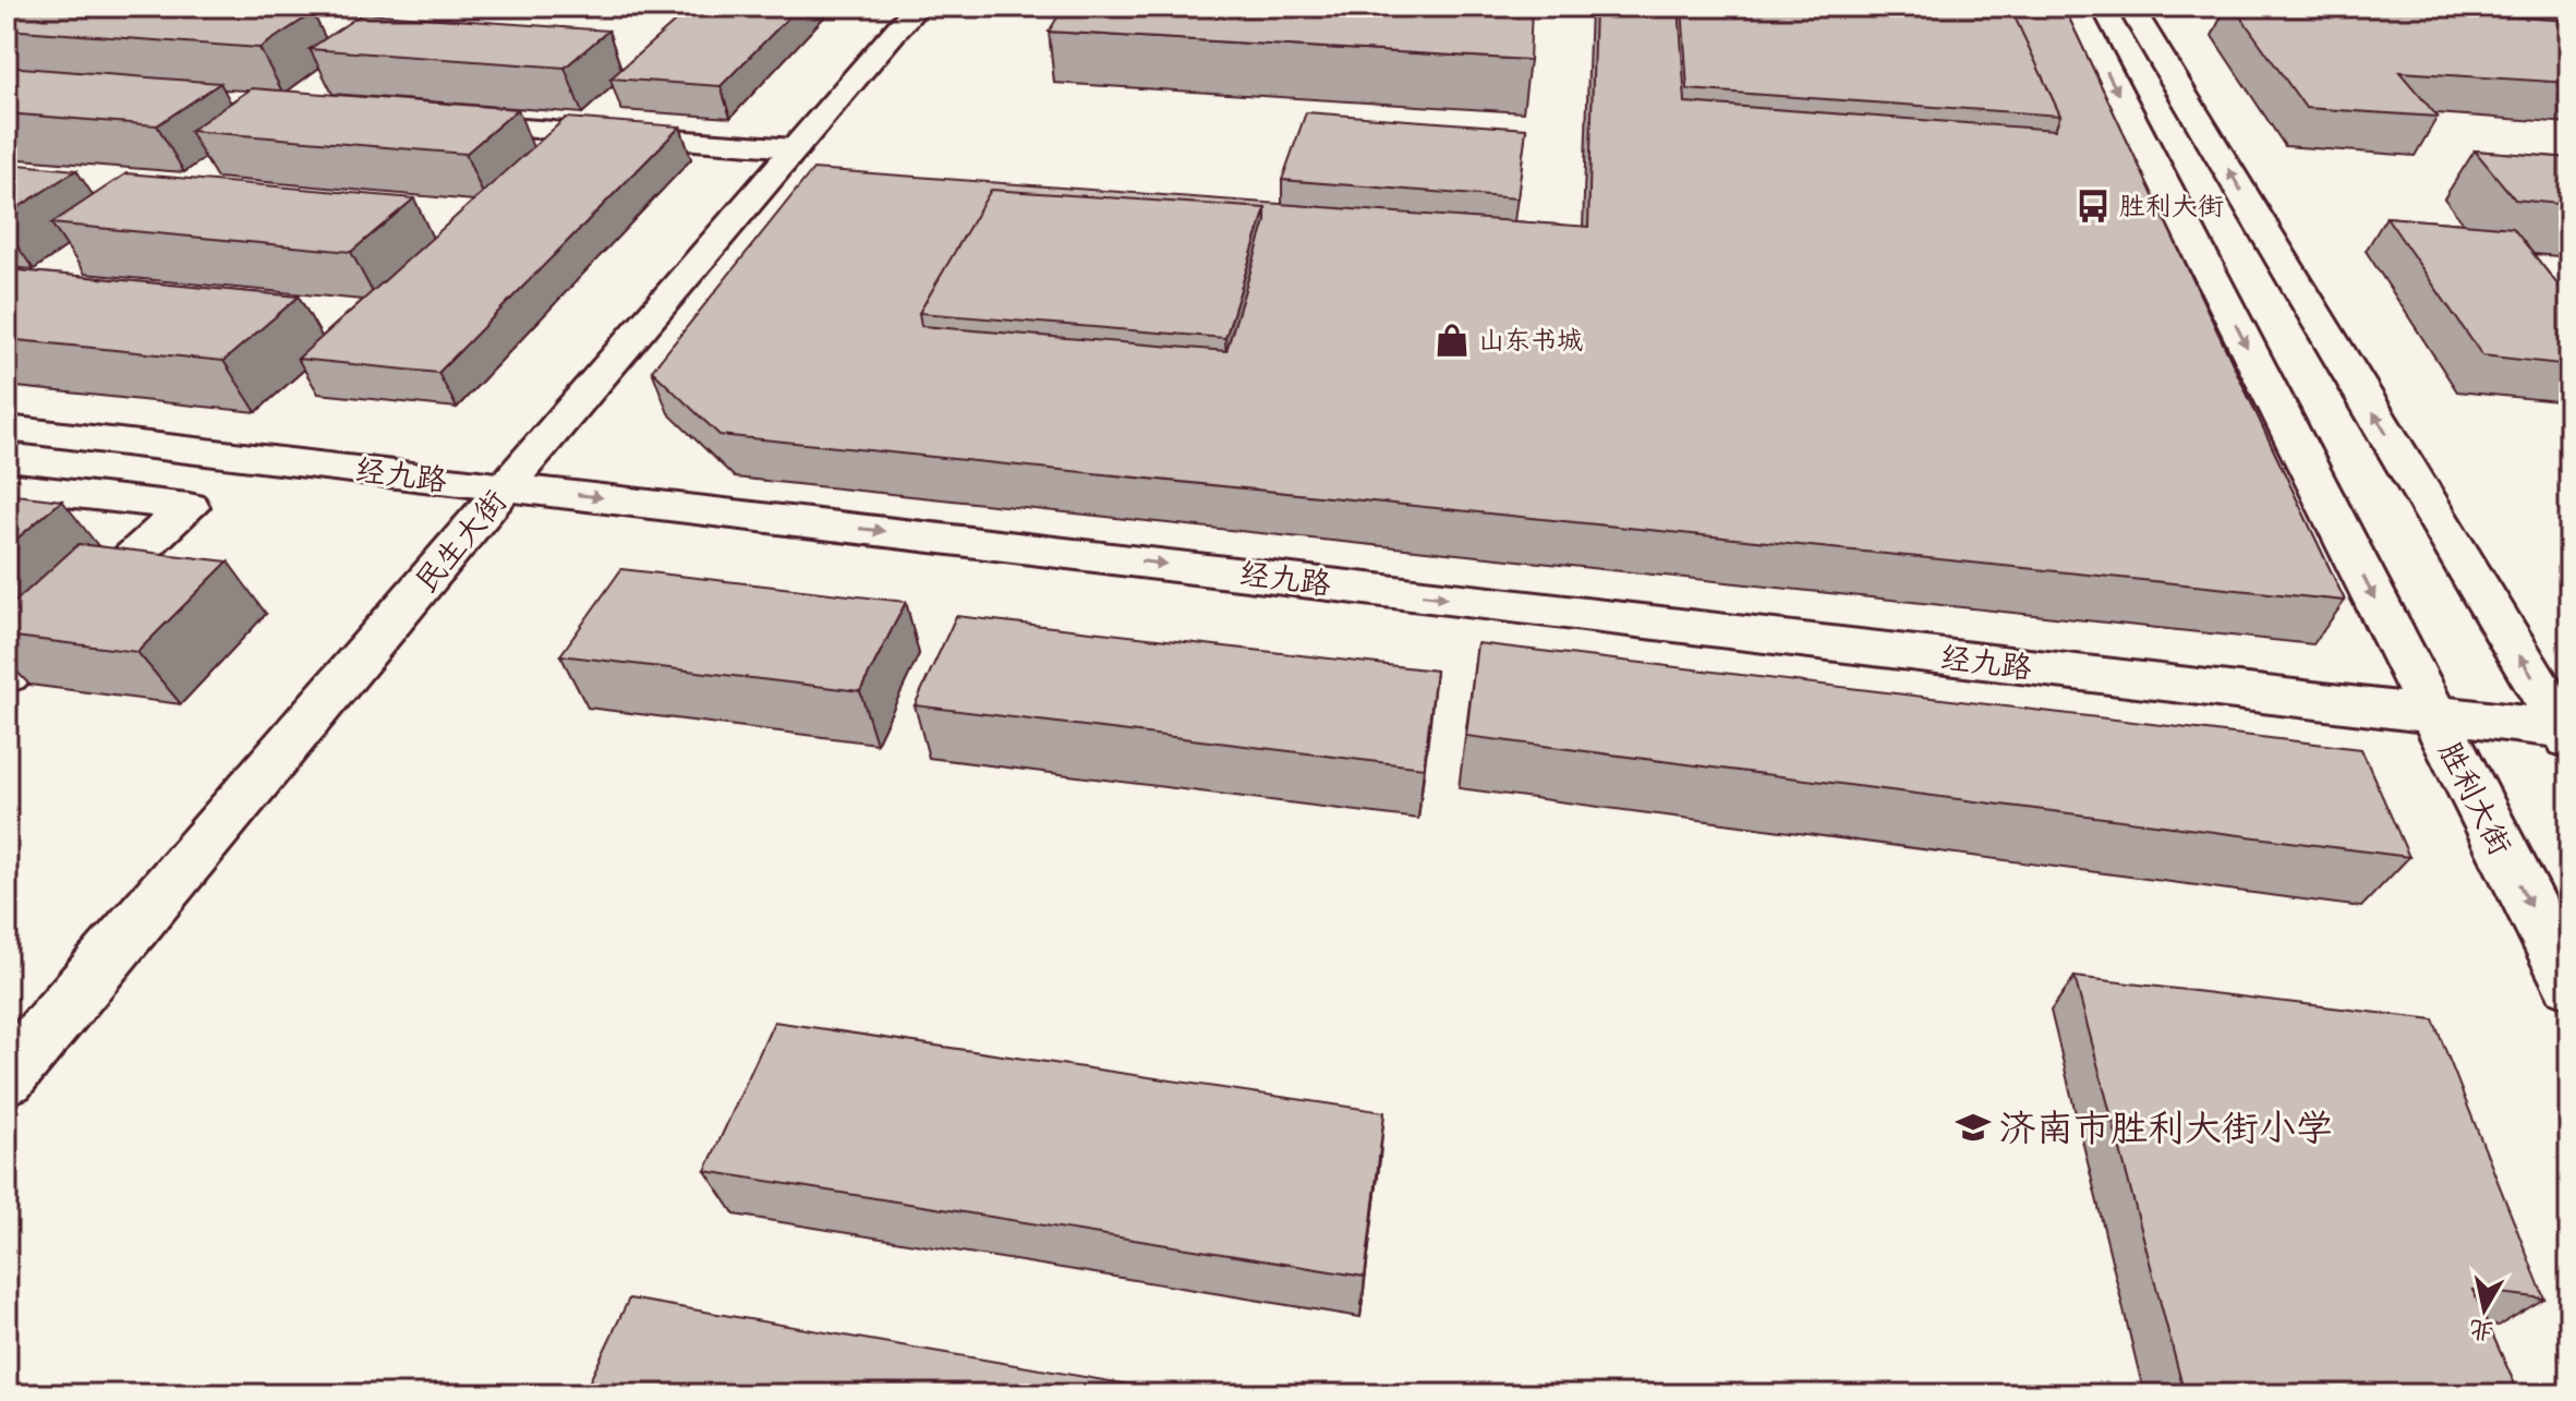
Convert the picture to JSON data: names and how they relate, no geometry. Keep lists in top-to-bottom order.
{
  "streets": {
    "street": ["经九路", "民生大街", "胜利大街"]
  },
  "crossings": [
    ["经九路", "民生大街"],
    ["经九路", "胜利大街"]
  ],
  "one_way": ["经九路"],
  "places": {
    "bus stop": ["胜利大街"],
    "shop": ["山东书城"],
    "school or university": ["济南市胜利大街小学"]
  },
  "north": "bottom"
}
